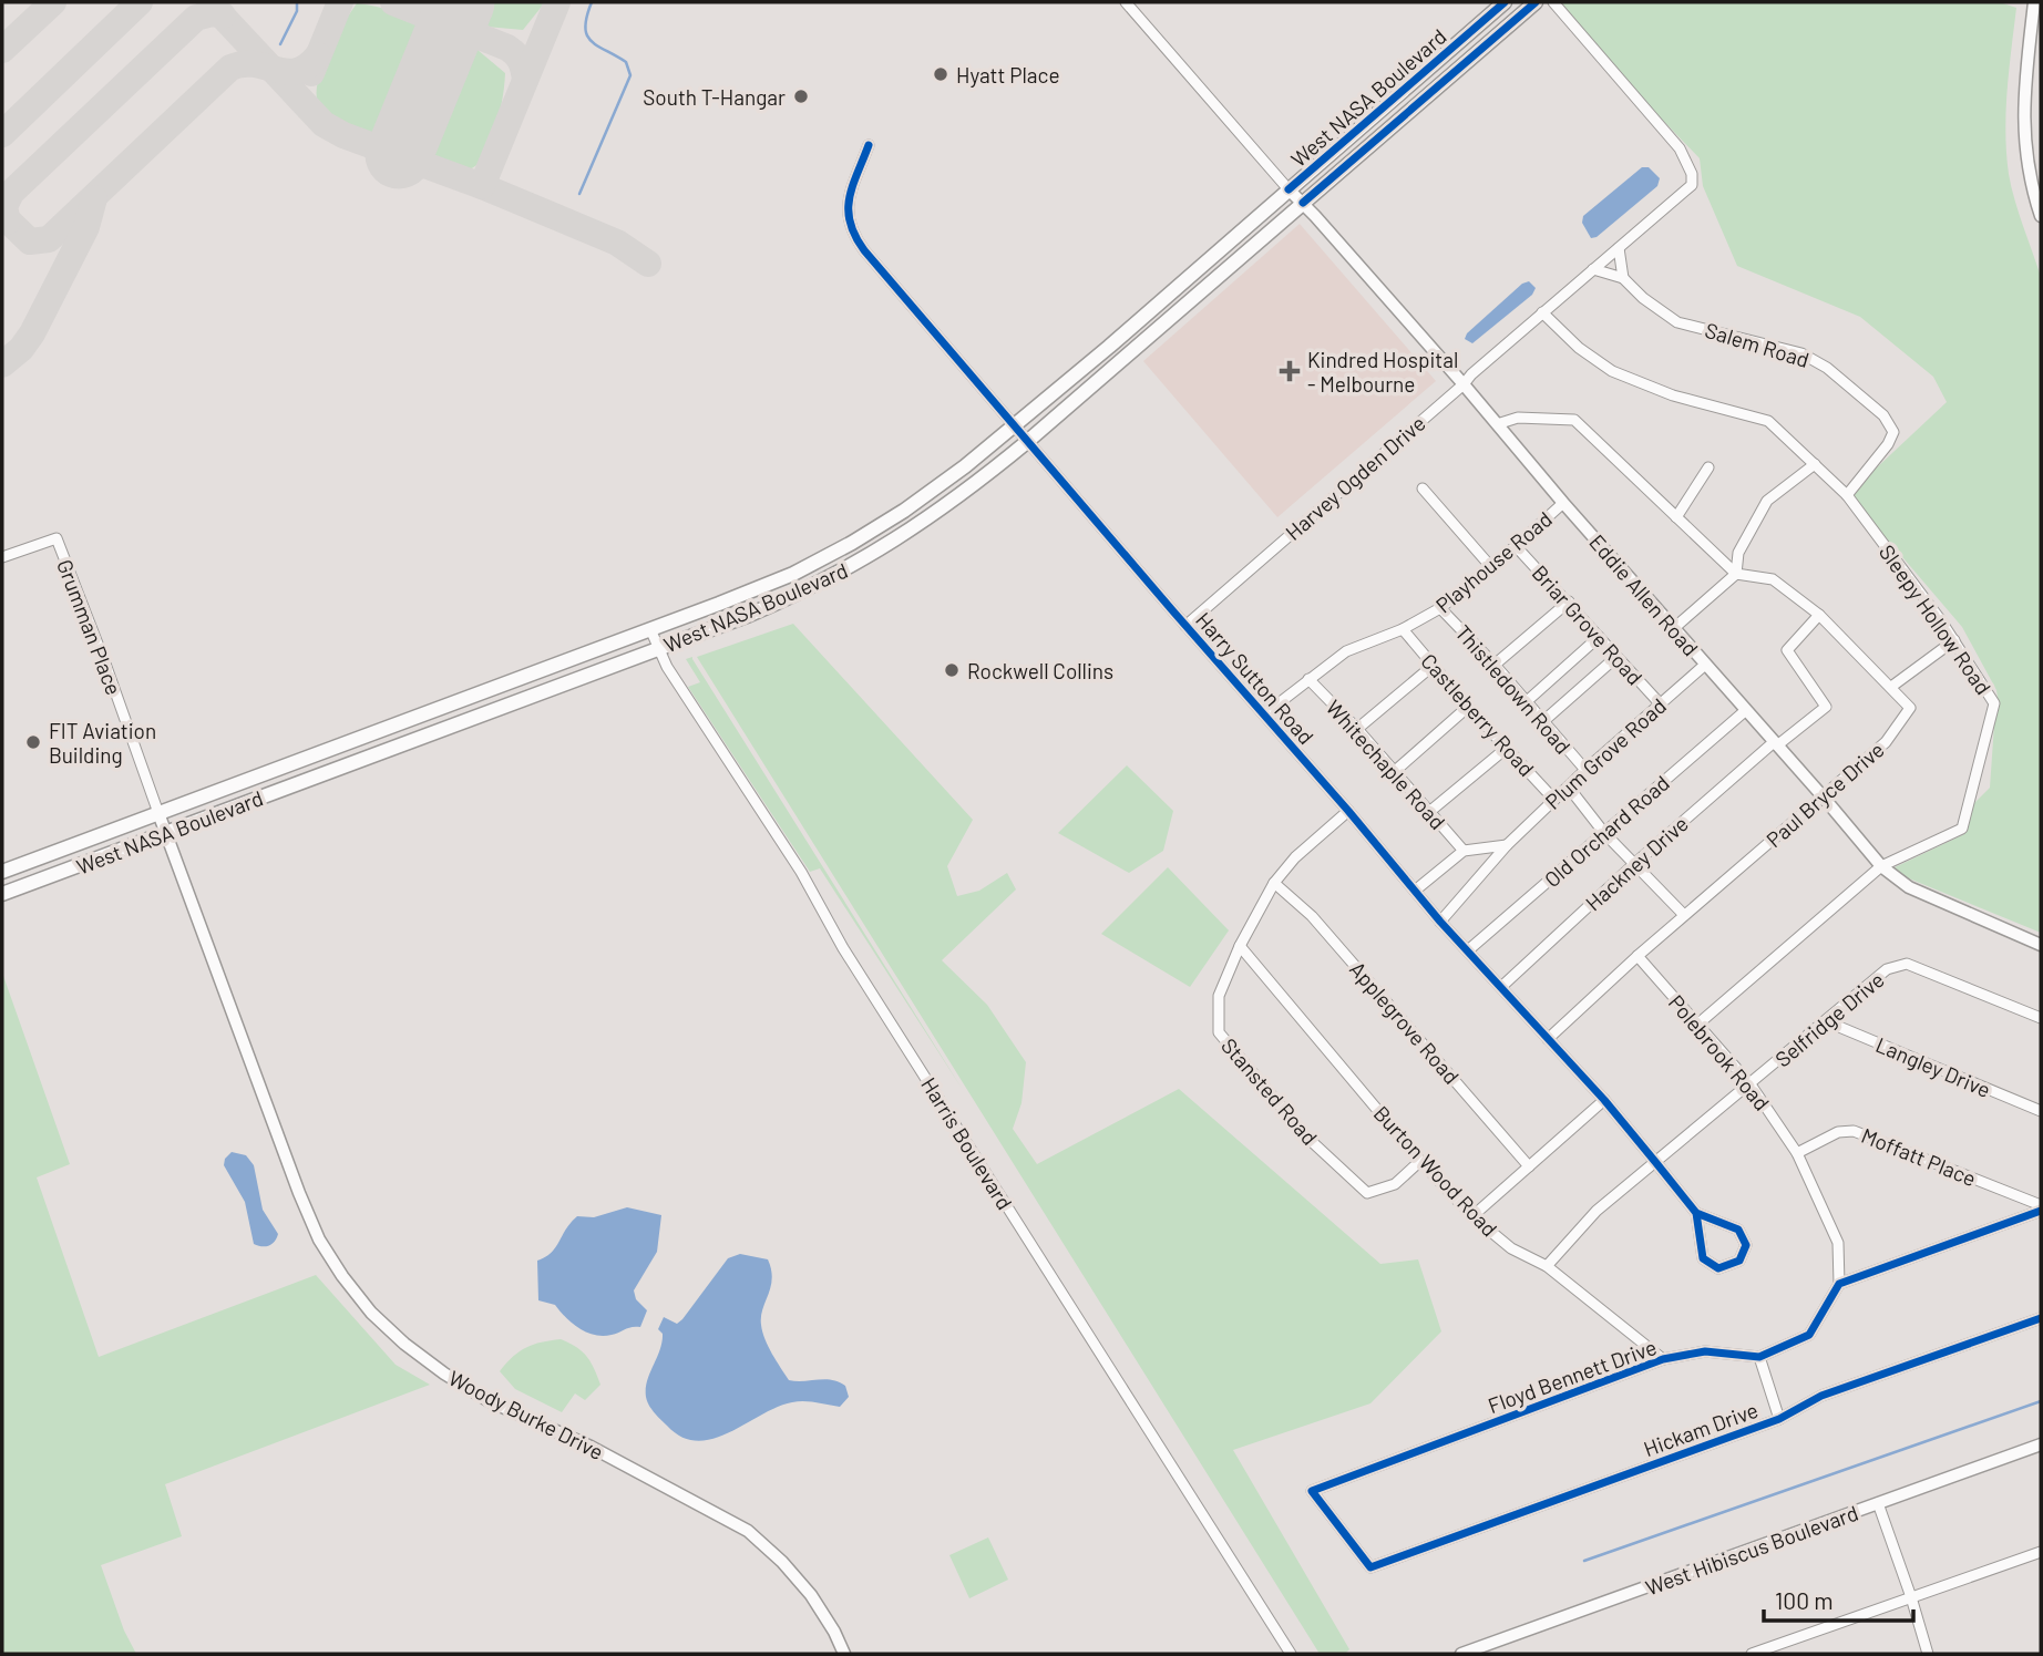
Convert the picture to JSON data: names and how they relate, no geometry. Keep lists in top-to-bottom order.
{
  "streets": {
    "main road": ["West NASA Boulevard"],
    "street": [
      "Salem Road",
      "Harvey Ogden Drive",
      "Playhouse Road",
      "Eddie Allen Road",
      "Sleepy Hollow Road",
      "Briar Grove Road",
      "Grumman Place",
      "Harry Sutton Road",
      "Thistledown Road",
      "Castleberry Road",
      "Plum Grove Road",
      "Whitechaple Road",
      "Paul Bryce Drive",
      "Old Orchard Road",
      "Hackney Drive",
      "Selfridge Drive",
      "Applegrove Road",
      "Polebrook Road",
      "Langley Drive",
      "Stansted Road",
      "Harris Boulevard",
      "Moffatt Place",
      "Burton Wood Road",
      "Floyd Bennett Drive",
      "Woody Burke Drive",
      "Hickam Drive",
      "West Hibiscus Boulevard"
    ]
  },
  "crossings": [
    ["West NASA Boulevard", "Eddie Allen Road"],
    ["West NASA Boulevard", "Grumman Place"],
    ["West NASA Boulevard", "Harry Sutton Road"],
    ["West NASA Boulevard", "Harris Boulevard"],
    ["West NASA Boulevard", "Woody Burke Drive"],
    ["Salem Road", "Harvey Ogden Drive"],
    ["Salem Road", "Sleepy Hollow Road"],
    ["Harvey Ogden Drive", "Eddie Allen Road"],
    ["Harvey Ogden Drive", "Sleepy Hollow Road"],
    ["Harvey Ogden Drive", "Harry Sutton Road"],
    ["Playhouse Road", "Eddie Allen Road"],
    ["Playhouse Road", "Briar Grove Road"],
    ["Playhouse Road", "Harry Sutton Road"],
    ["Playhouse Road", "Thistledown Road"],
    ["Playhouse Road", "Castleberry Road"],
    ["Playhouse Road", "Whitechaple Road"],
    ["Eddie Allen Road", "Sleepy Hollow Road"],
    ["Eddie Allen Road", "Plum Grove Road"],
    ["Eddie Allen Road", "Paul Bryce Drive"],
    ["Eddie Allen Road", "Old Orchard Road"],
    ["Eddie Allen Road", "Hackney Drive"],
    ["Sleepy Hollow Road", "Polebrook Road"],
    ["Briar Grove Road", "Plum Grove Road"],
    ["Grumman Place", "Woody Burke Drive"],
    ["Harry Sutton Road", "Plum Grove Road"],
    ["Harry Sutton Road", "Paul Bryce Drive"],
    ["Harry Sutton Road", "Old Orchard Road"],
    ["Harry Sutton Road", "Hackney Drive"],
    ["Harry Sutton Road", "Selfridge Drive"],
    ["Harry Sutton Road", "Stansted Road"],
    ["Thistledown Road", "Plum Grove Road"],
    ["Castleberry Road", "Plum Grove Road"],
    ["Paul Bryce Drive", "Hackney Drive"],
    ["Paul Bryce Drive", "Polebrook Road"],
    ["Selfridge Drive", "Polebrook Road"],
    ["Selfridge Drive", "Langley Drive"],
    ["Selfridge Drive", "Burton Wood Road"],
    ["Applegrove Road", "Stansted Road"],
    ["Polebrook Road", "Moffatt Place"],
    ["Polebrook Road", "Floyd Bennett Drive"],
    ["Stansted Road", "Burton Wood Road"],
    ["Burton Wood Road", "Floyd Bennett Drive"],
    ["Floyd Bennett Drive", "Hickam Drive"]
  ],
  "places": {
    "other": [
      "Hyatt Place",
      "South T-Hangar",
      "Rockwell Collins",
      "FIT Aviation Building"
    ],
    "health": ["Kindred Hospital - Melbourne"]
  },
  "scale_bar": "100 m"
}
